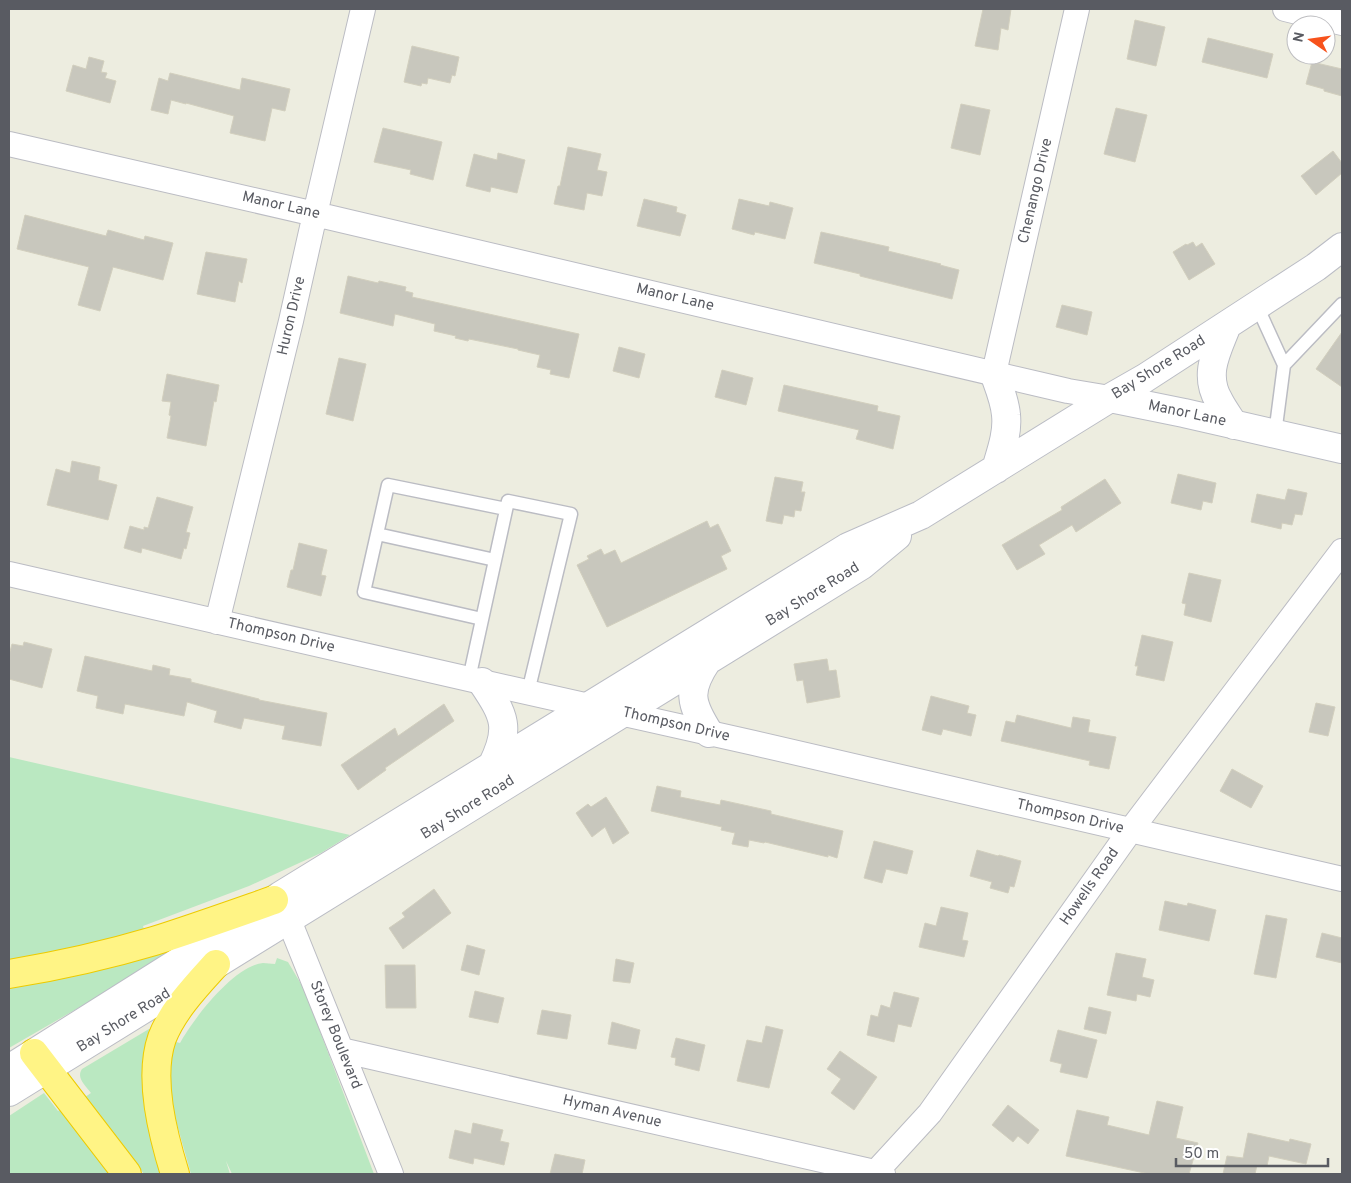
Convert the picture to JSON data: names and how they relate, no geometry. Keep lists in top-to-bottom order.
{
  "streets": {
    "main road": ["Manor Lane", "Bay Shore Road"],
    "street": [
      "Chenango Drive",
      "Huron Drive",
      "Thompson Drive",
      "Howells Road",
      "Storey Boulevard",
      "Hyman Avenue"
    ]
  },
  "crossings": [
    ["Chenango Drive", "Manor Lane"],
    ["Manor Lane", "Huron Drive"],
    ["Manor Lane", "Bay Shore Road"],
    ["Huron Drive", "Thompson Drive"],
    ["Bay Shore Road", "Thompson Drive"],
    ["Bay Shore Road", "Storey Boulevard"],
    ["Thompson Drive", "Howells Road"],
    ["Howells Road", "Hyman Avenue"],
    ["Storey Boulevard", "Hyman Avenue"]
  ],
  "scale_bar": "50 m",
  "north": "left"
}
